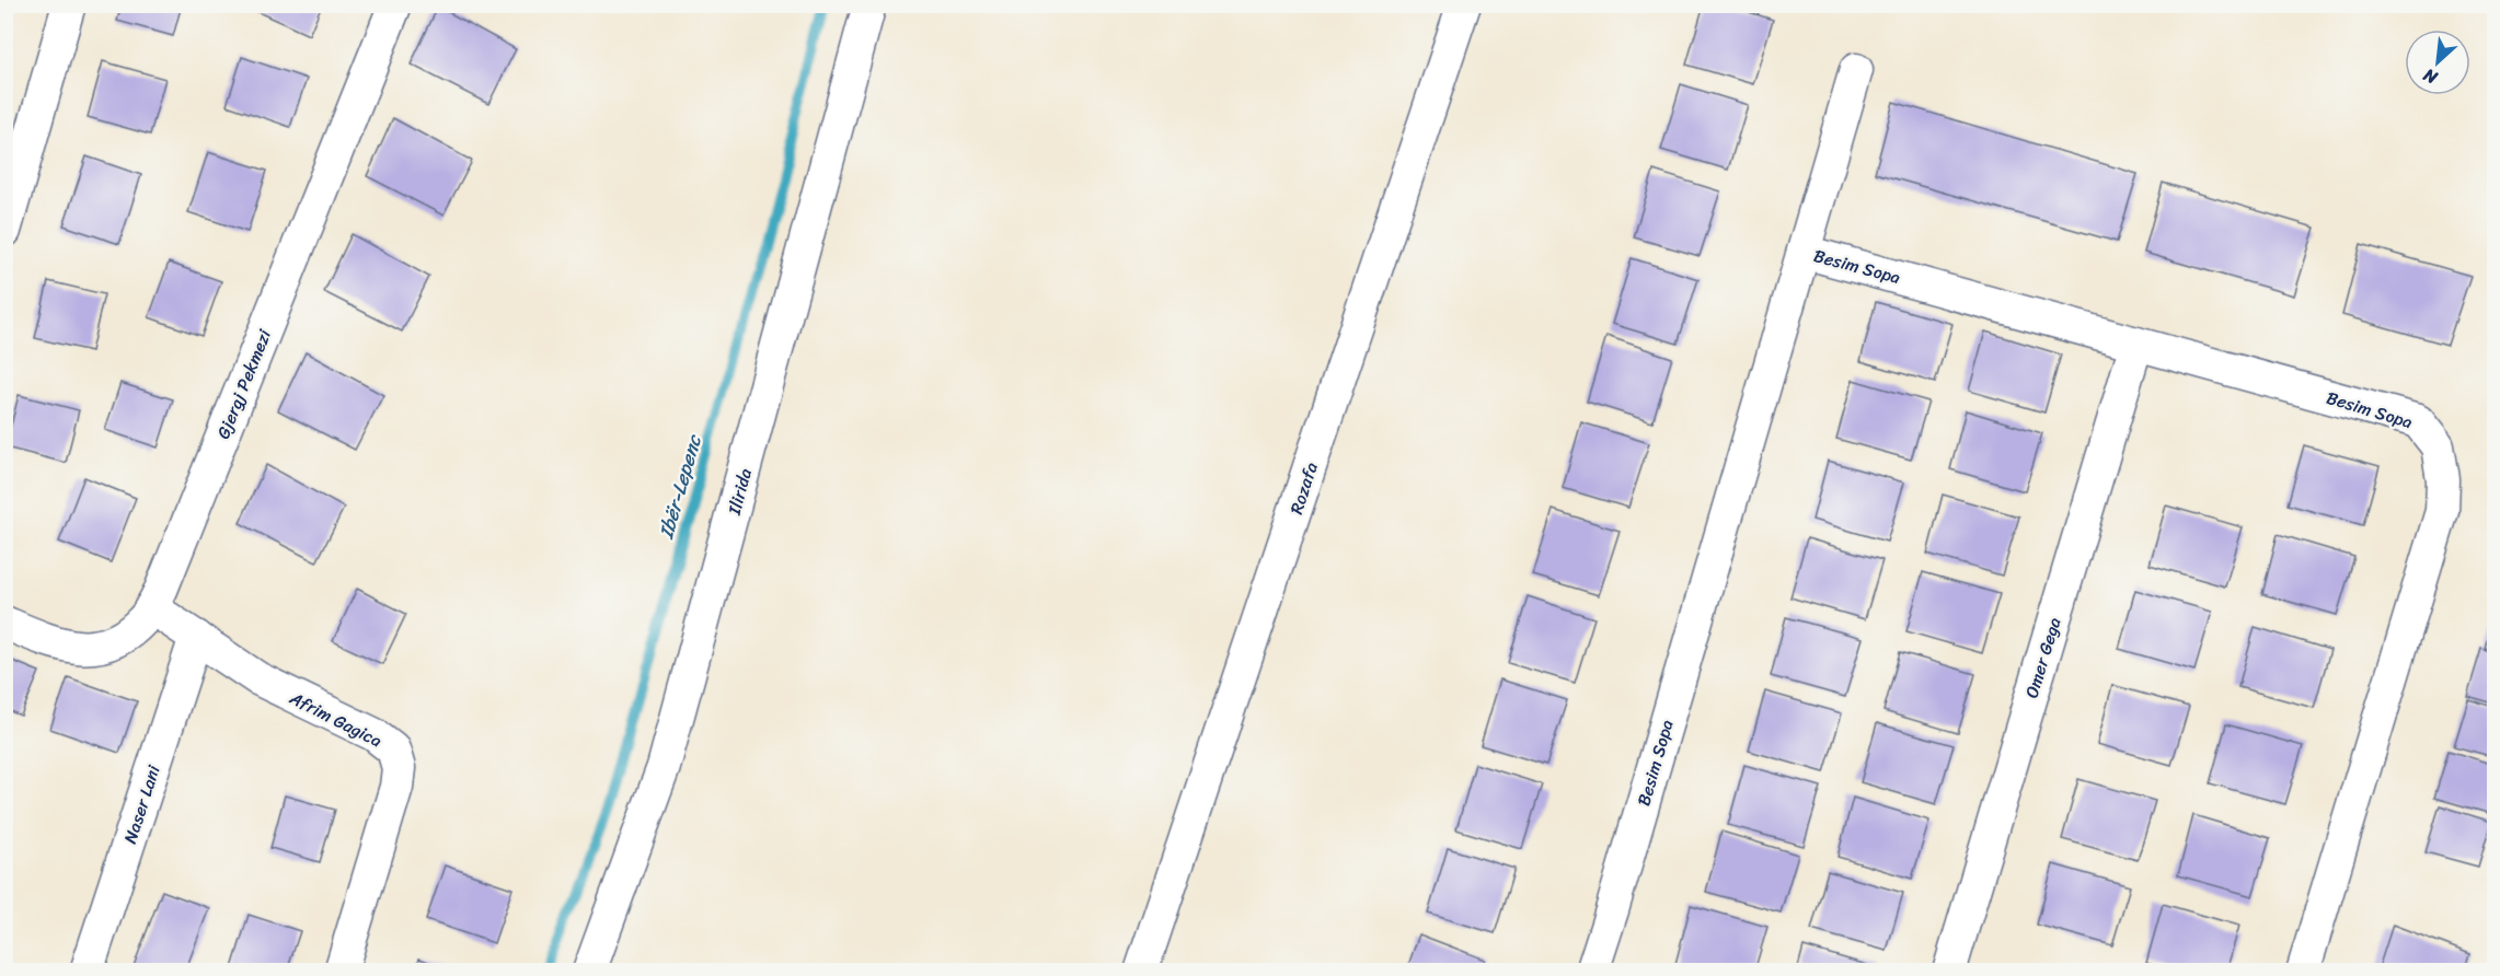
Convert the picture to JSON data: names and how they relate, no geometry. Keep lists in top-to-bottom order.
{
  "streets": {
    "street": [
      "Besim Sopa",
      "Gjergj Pekmezi",
      "Rozafa",
      "Ilirida",
      "Omer Gega",
      "Afrim Gagica",
      "Naser Lani"
    ]
  },
  "crossings": [
    ["Besim Sopa", "Omer Gega"],
    ["Gjergj Pekmezi", "Afrim Gagica"],
    ["Afrim Gagica", "Naser Lani"]
  ],
  "water": ["Ibër-Lepenc"],
  "north": "bottom left"
}
